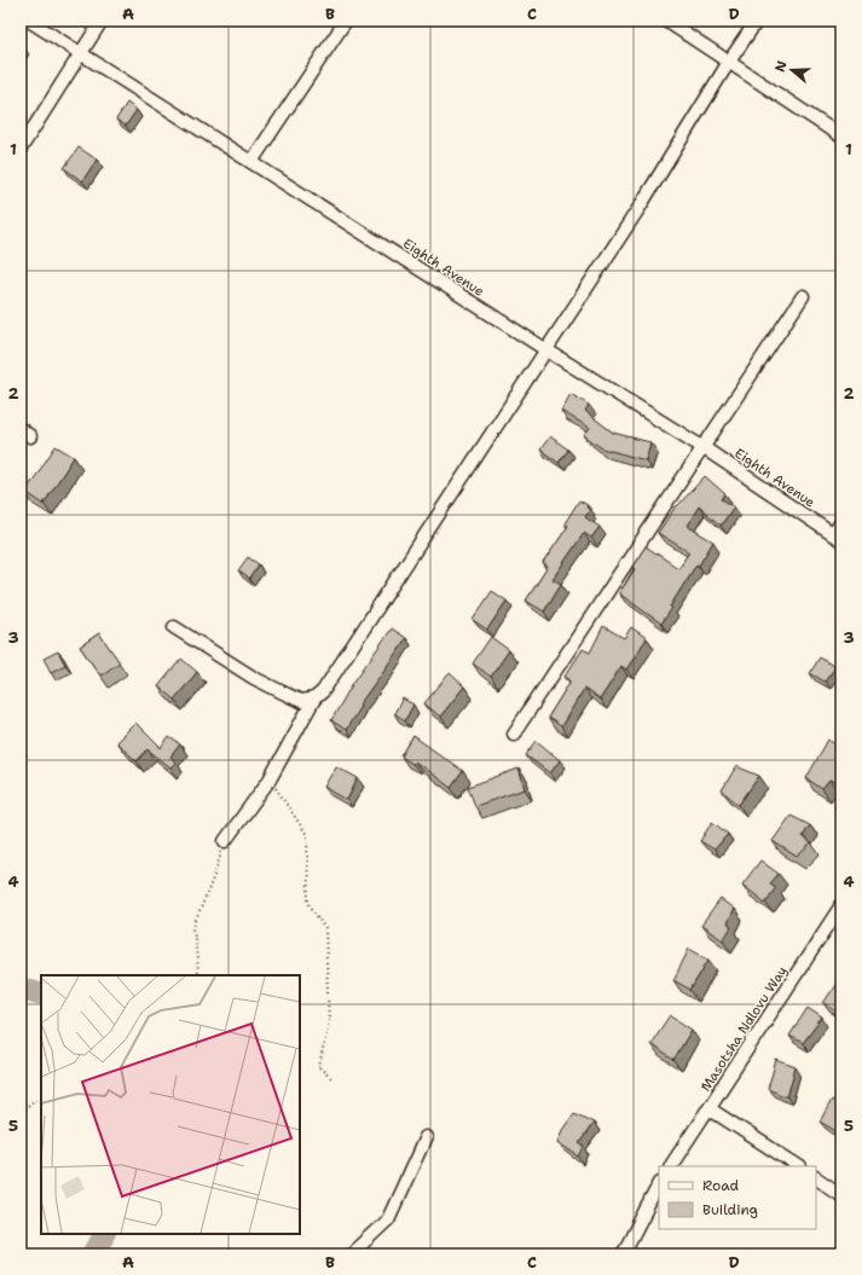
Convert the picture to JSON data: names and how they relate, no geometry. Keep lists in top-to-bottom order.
{
  "streets": {
    "street": ["Eighth Avenue", "Masotsha Ndlovu Way"]
  },
  "legend": ["Road", "Building"],
  "north": "left",
  "grid": {
    "columns": [
      "A",
      "B",
      "C",
      "D"
    ],
    "rows": [
      "1",
      "2",
      "3",
      "4",
      "5"
    ]
  }
}
